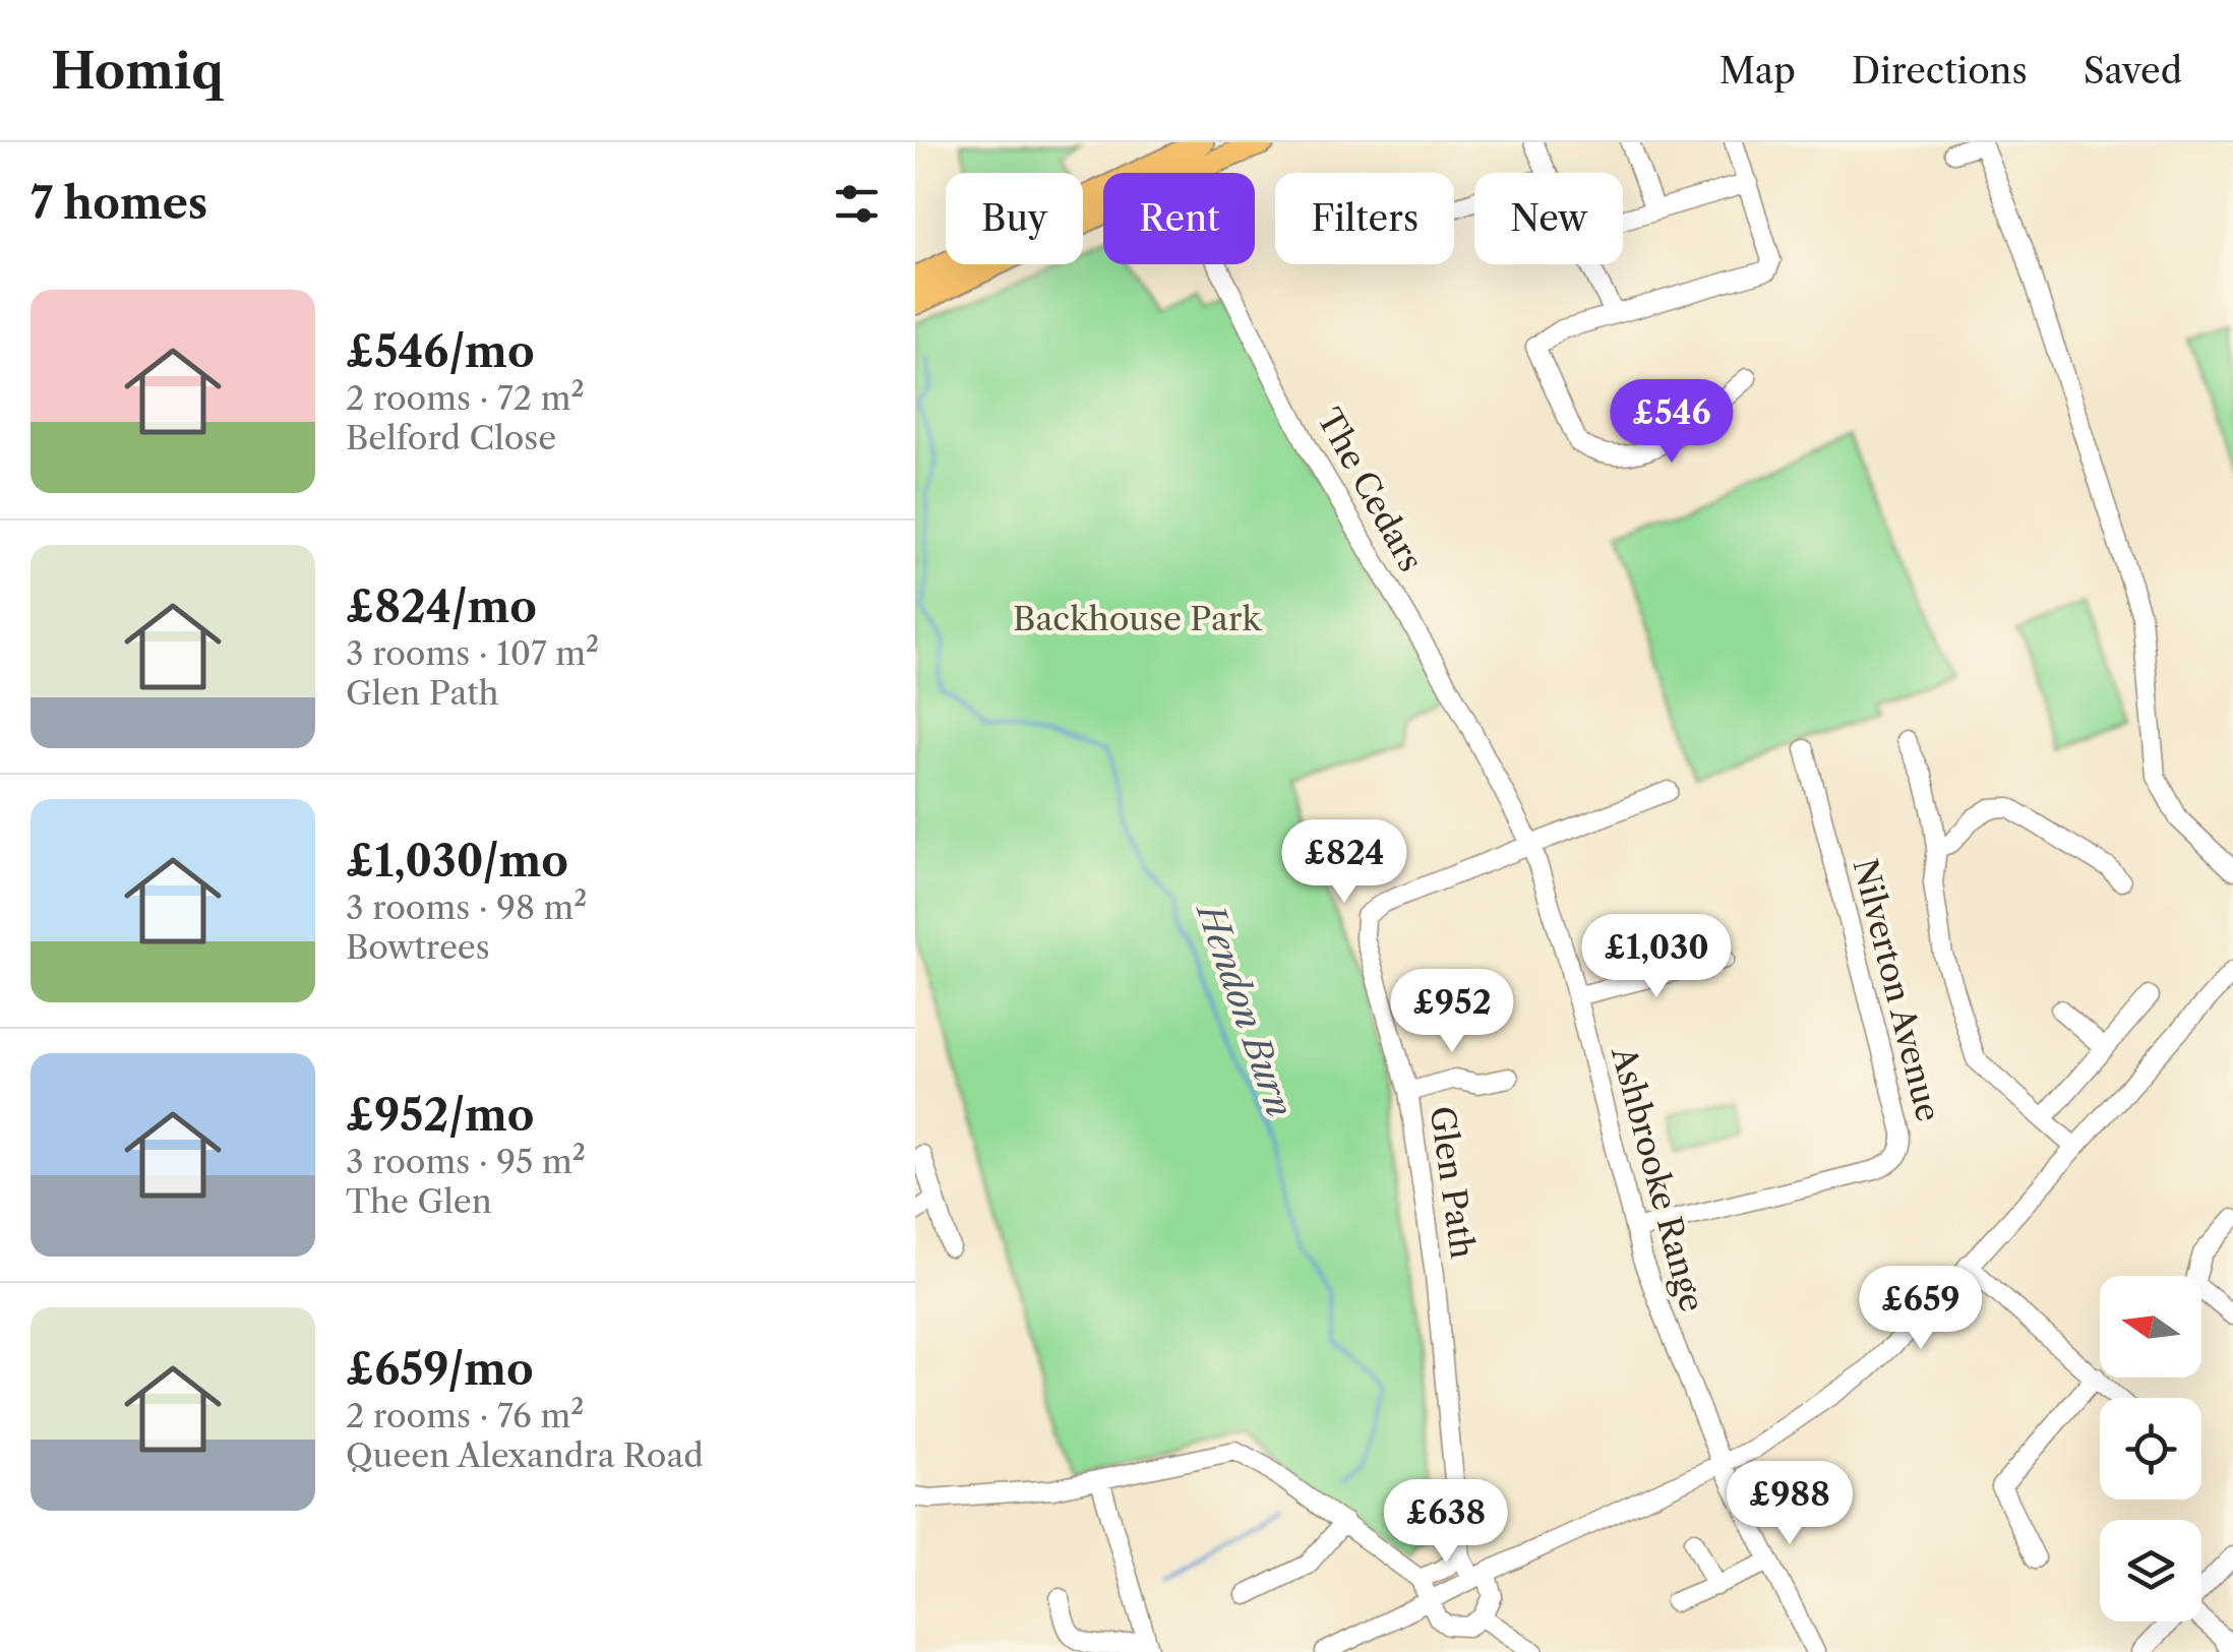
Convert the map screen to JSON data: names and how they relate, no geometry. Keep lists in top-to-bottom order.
{
  "streets": {
    "street": [
      "The Cedars",
      "Nilverton Avenue",
      "Ashbrooke Range",
      "Glen Path"
    ]
  },
  "crossings": [
    ["The Cedars", "Ashbrooke Range"],
    ["The Cedars", "Glen Path"],
    ["Nilverton Avenue", "Ashbrooke Range"],
    ["Ashbrooke Range", "Glen Path"]
  ],
  "water": ["Hendon Burn"],
  "parks": ["Backhouse Park"],
  "north": "left",
  "page": {
    "header": "Homiq",
    "nav": ["Map", "Directions", "Saved"],
    "heading": "7 homes",
    "chip": [
      "Buy",
      "Rent",
      "Filters",
      "New"
    ],
    "list": [
      {
        "name": "£546/mo",
        "note": "2 rooms · 72 m² · Belford Close"
      },
      {
        "name": "£824/mo",
        "note": "3 rooms · 107 m² · Glen Path"
      },
      {
        "name": "£1,030/mo",
        "note": "3 rooms · 98 m² · Bowtrees"
      },
      {
        "name": "£952/mo",
        "note": "3 rooms · 95 m² · The Glen"
      },
      {
        "name": "£659/mo",
        "note": "2 rooms · 76 m² · Queen Alexandra Road"
      }
    ],
    "price": [
      "£546",
      "£824",
      "£1,030",
      "£952",
      "£659",
      "£988",
      "£638"
    ]
  }
}
